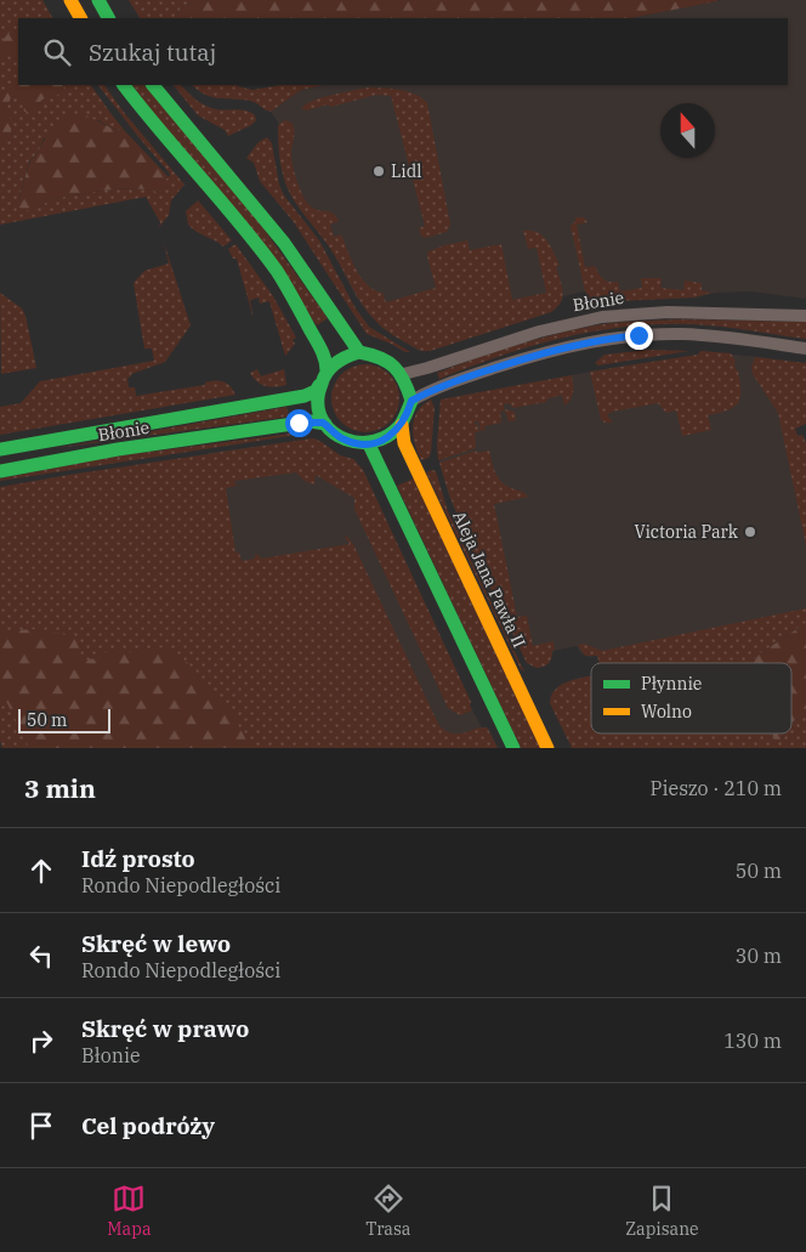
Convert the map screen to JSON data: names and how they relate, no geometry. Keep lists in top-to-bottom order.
{
  "streets": {
    "main road": ["Błonie", "Aleja Jana Pawła II"]
  },
  "crossings": [
    ["Błonie", "Aleja Jana Pawła II"]
  ],
  "places": ["Lidl", "Victoria Park"],
  "legend": ["Płynnie", "Wolno"],
  "scale_bar": "50 m",
  "north": "top",
  "page": {
    "search": "Szukaj tutaj",
    "scale": "50 m",
    "heading": ["3 min", "Pieszo · 210 m"],
    "list": [
      ["Idź prosto", "Rondo Niepodległości", "50 m"],
      ["Skręć w lewo", "Rondo Niepodległości", "30 m"],
      ["Skręć w prawo", "Błonie", "130 m"],
      "Cel podróży"
    ],
    "nav": ["Mapa", "Trasa", "Zapisane"]
  }
}
